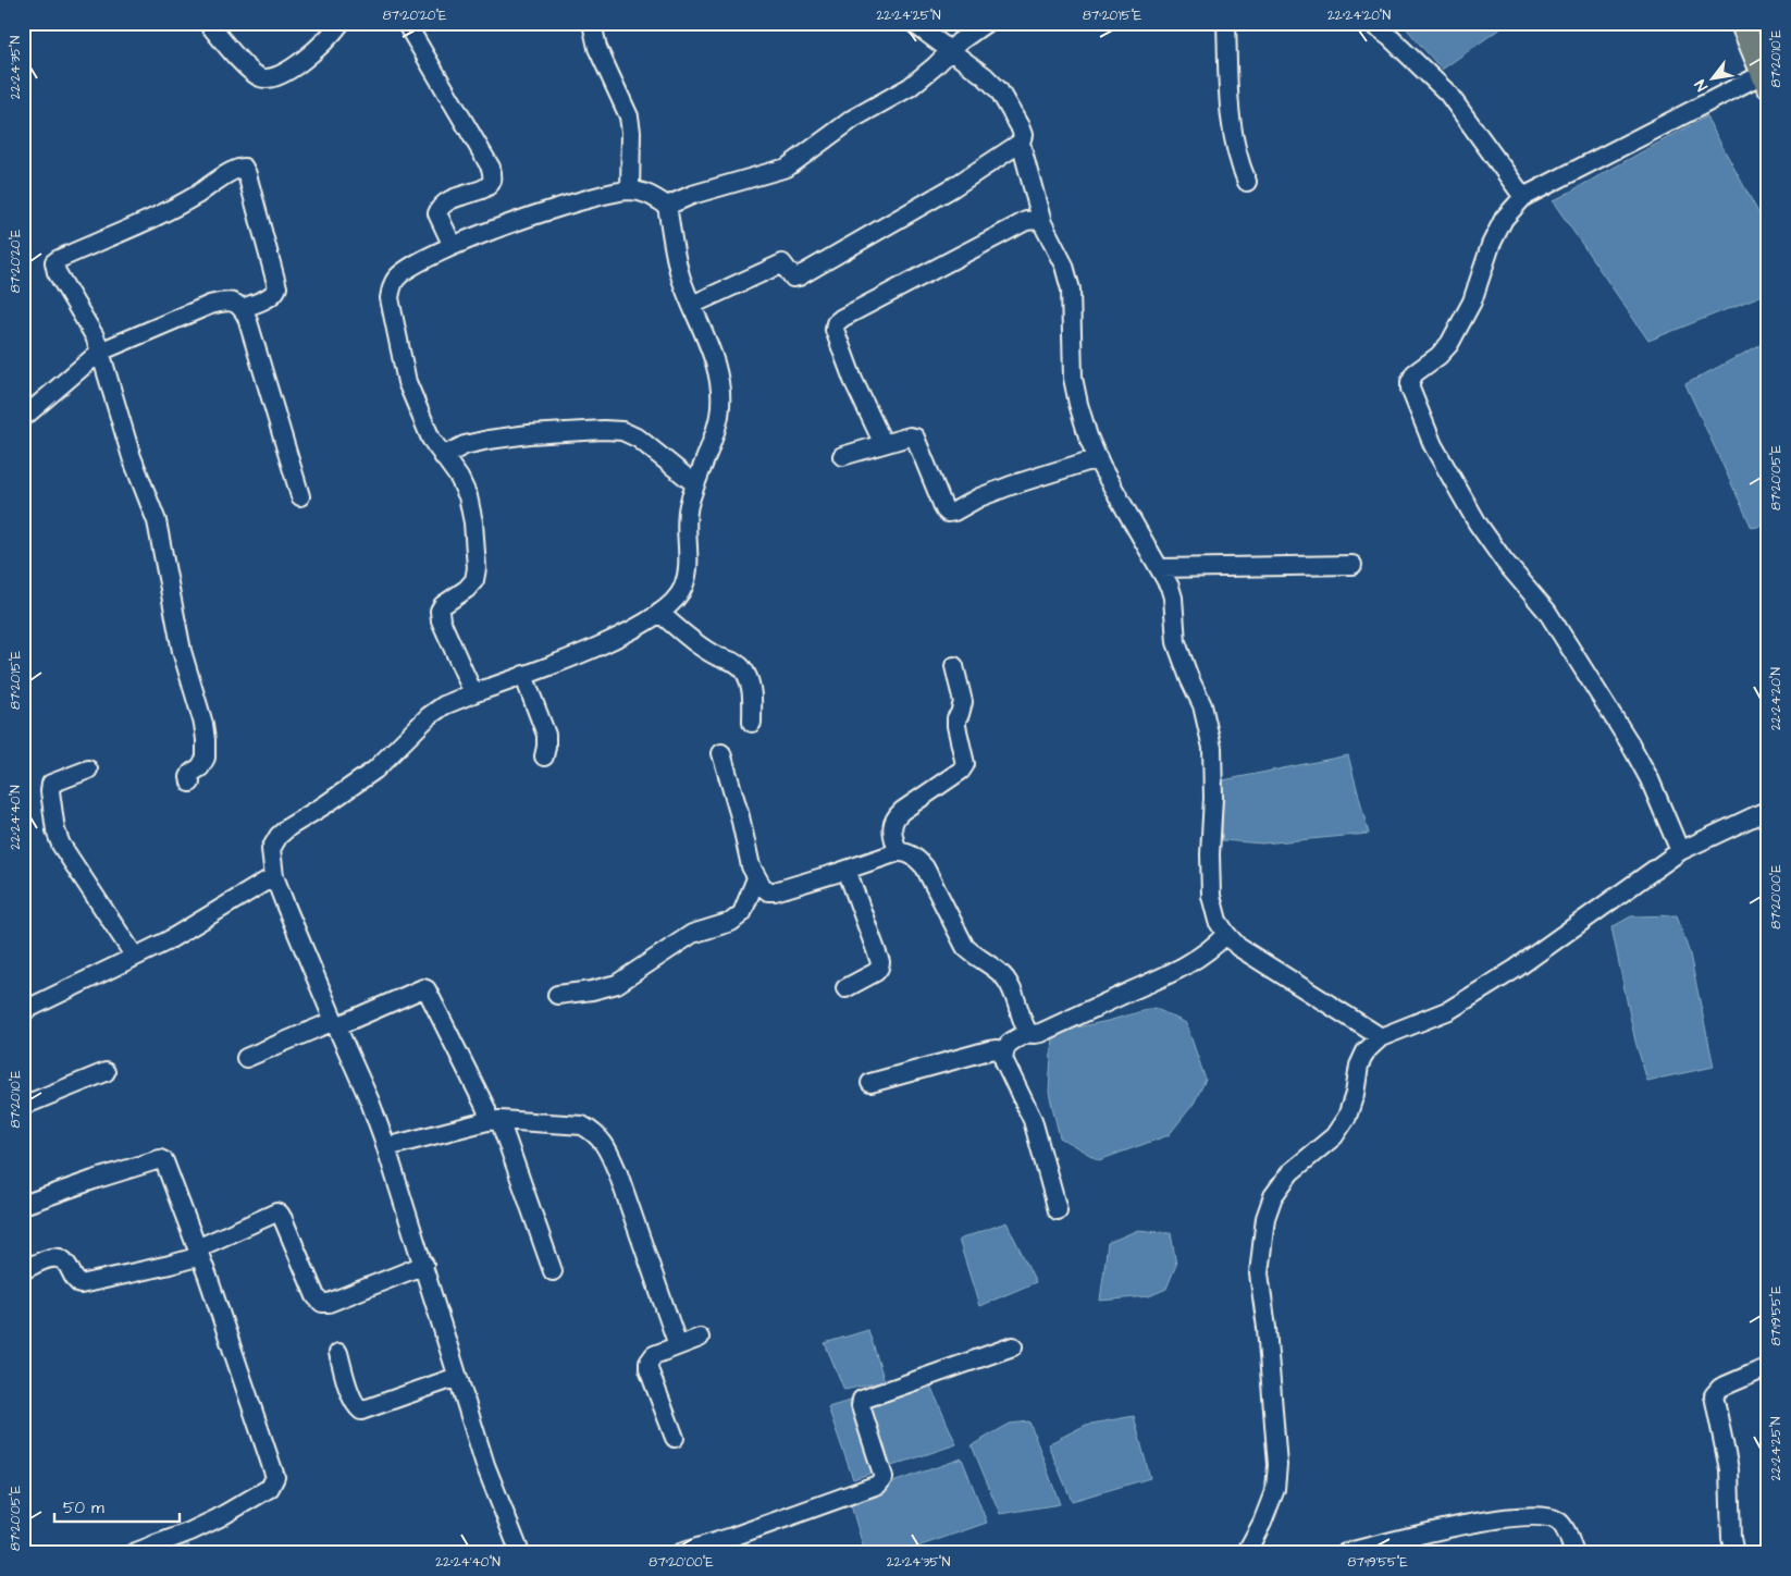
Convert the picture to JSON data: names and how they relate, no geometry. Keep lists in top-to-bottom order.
{
  "scale_bar": "50 m",
  "north": "bottom left",
  "coordinates": [
    "87°20'20\"E",
    "22°24'25\"N",
    "87°20'15\"E",
    "22°24'20\"N",
    "87°20'10\"E",
    "22°24'35\"N",
    "87°20'05\"E",
    "22°24'40\"N",
    "87°20'00\"E",
    "87°19'55\"E"
  ]
}
